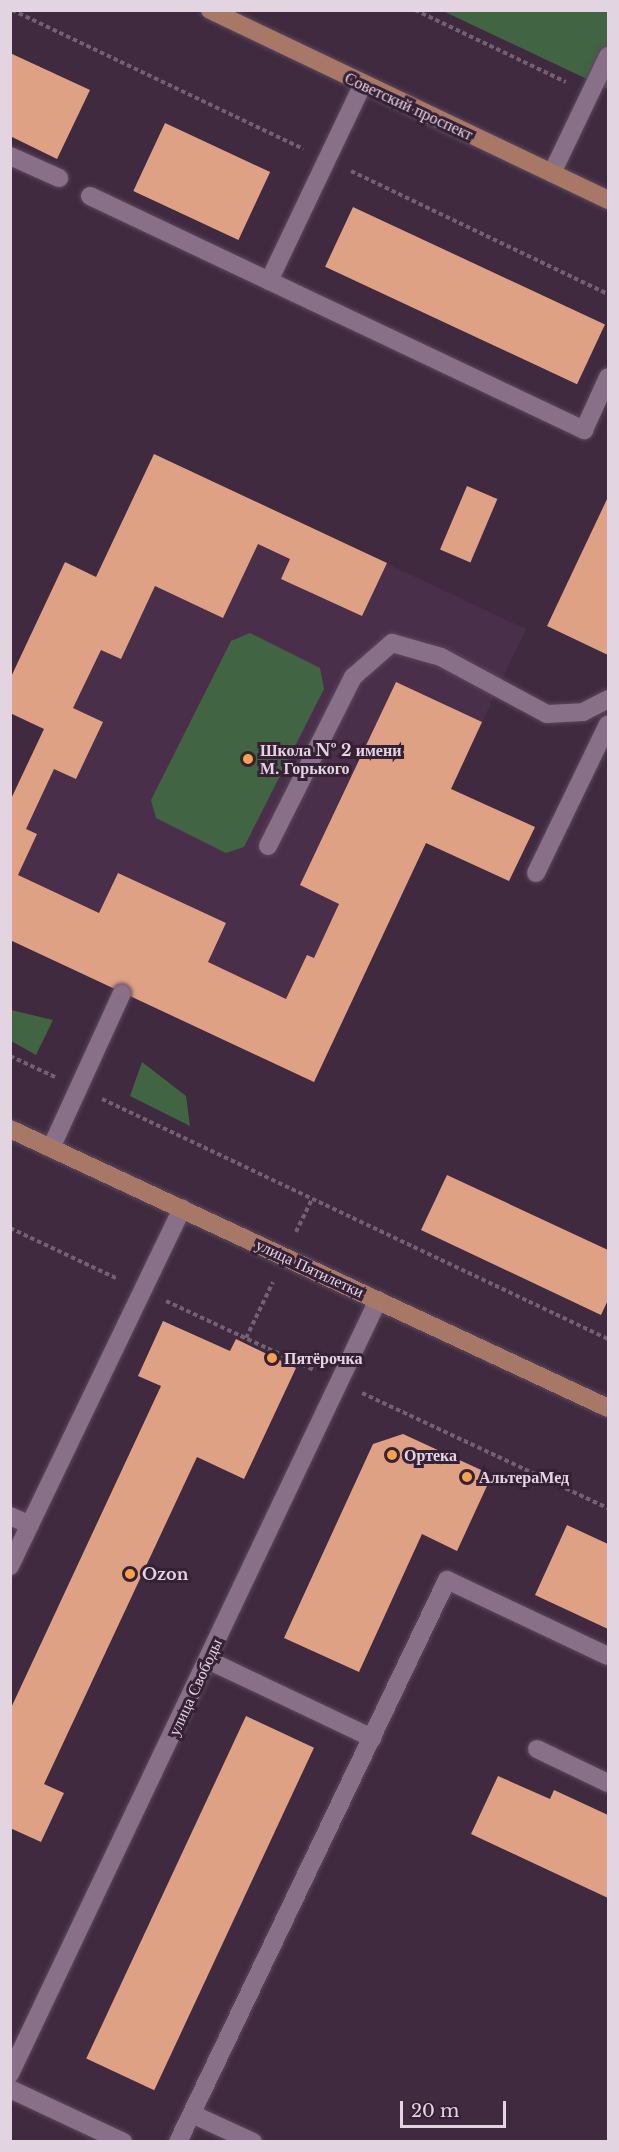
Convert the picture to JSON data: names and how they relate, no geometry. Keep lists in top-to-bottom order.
{
  "streets": {
    "main road": ["Советский проспект", "улица Пятилетки"],
    "street": ["улица Свободы"]
  },
  "crossings": [
    ["улица Пятилетки", "улица Свободы"]
  ],
  "places": [
    "Школа № 2 имени М. Горького",
    "Пятёрочка",
    "Ортека",
    "АльтераМед",
    "Ozon"
  ],
  "scale_bar": "20 m"
}
